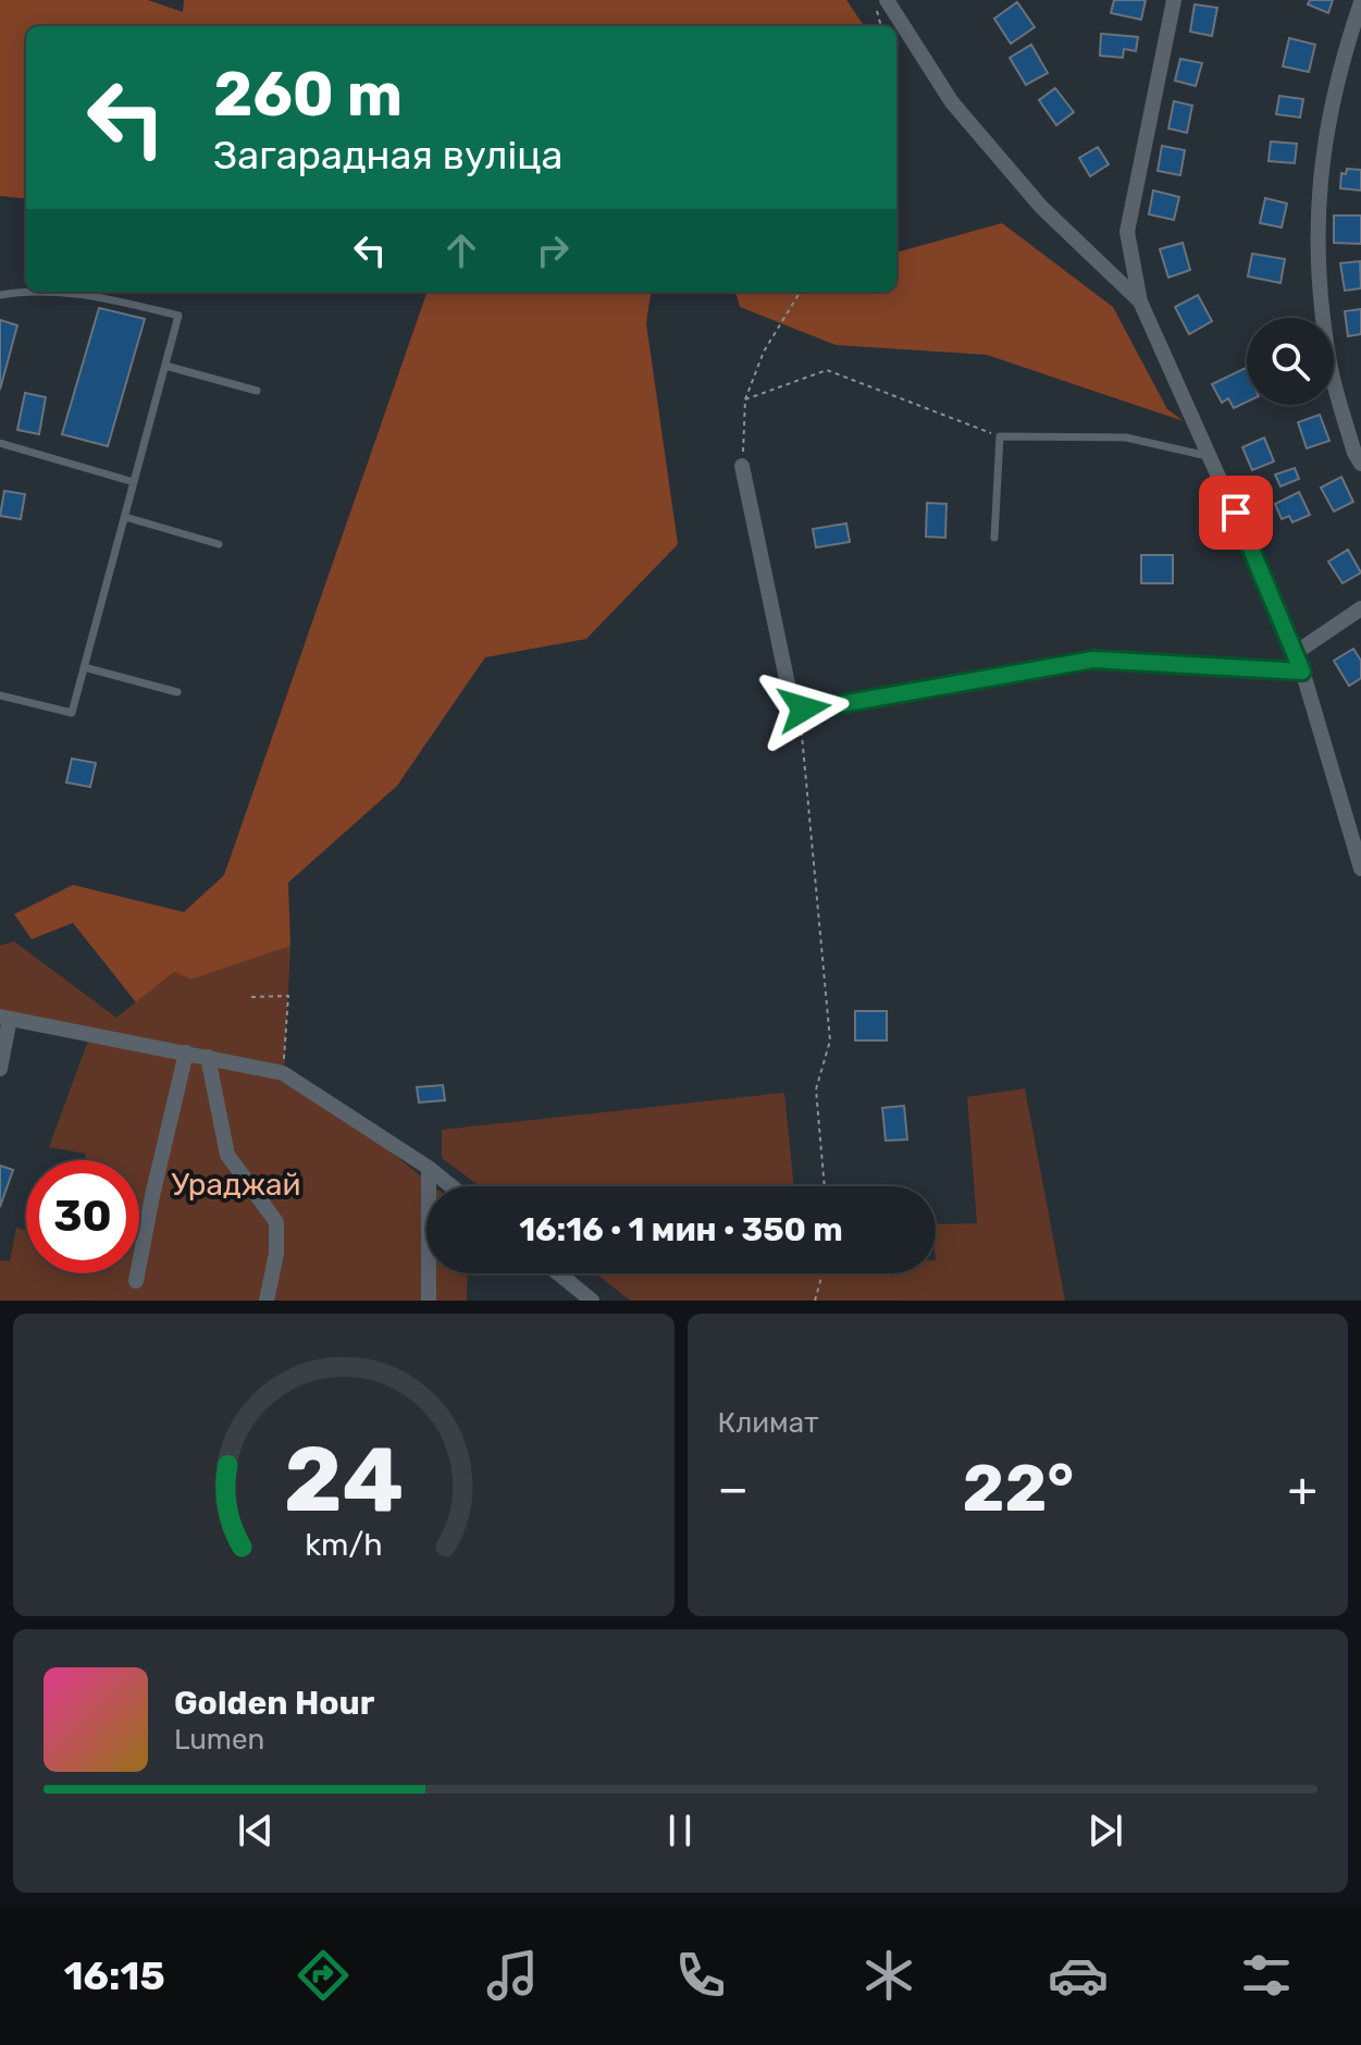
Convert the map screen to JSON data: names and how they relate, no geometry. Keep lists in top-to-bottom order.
{
  "parks": ["Ураджай"],
  "page": {
    "turn": ["260 m", "Загарадная вуліца"],
    "limit": "30",
    "trip": "16:16 · 1 мин · 350 m",
    "tile": "Климат",
    "heat": ["−", "22°", "+"],
    "song": ["Golden Hour", "Lumen"],
    "tabs": "16:15",
    "gauge": ["24", "km/h"]
  }
}
